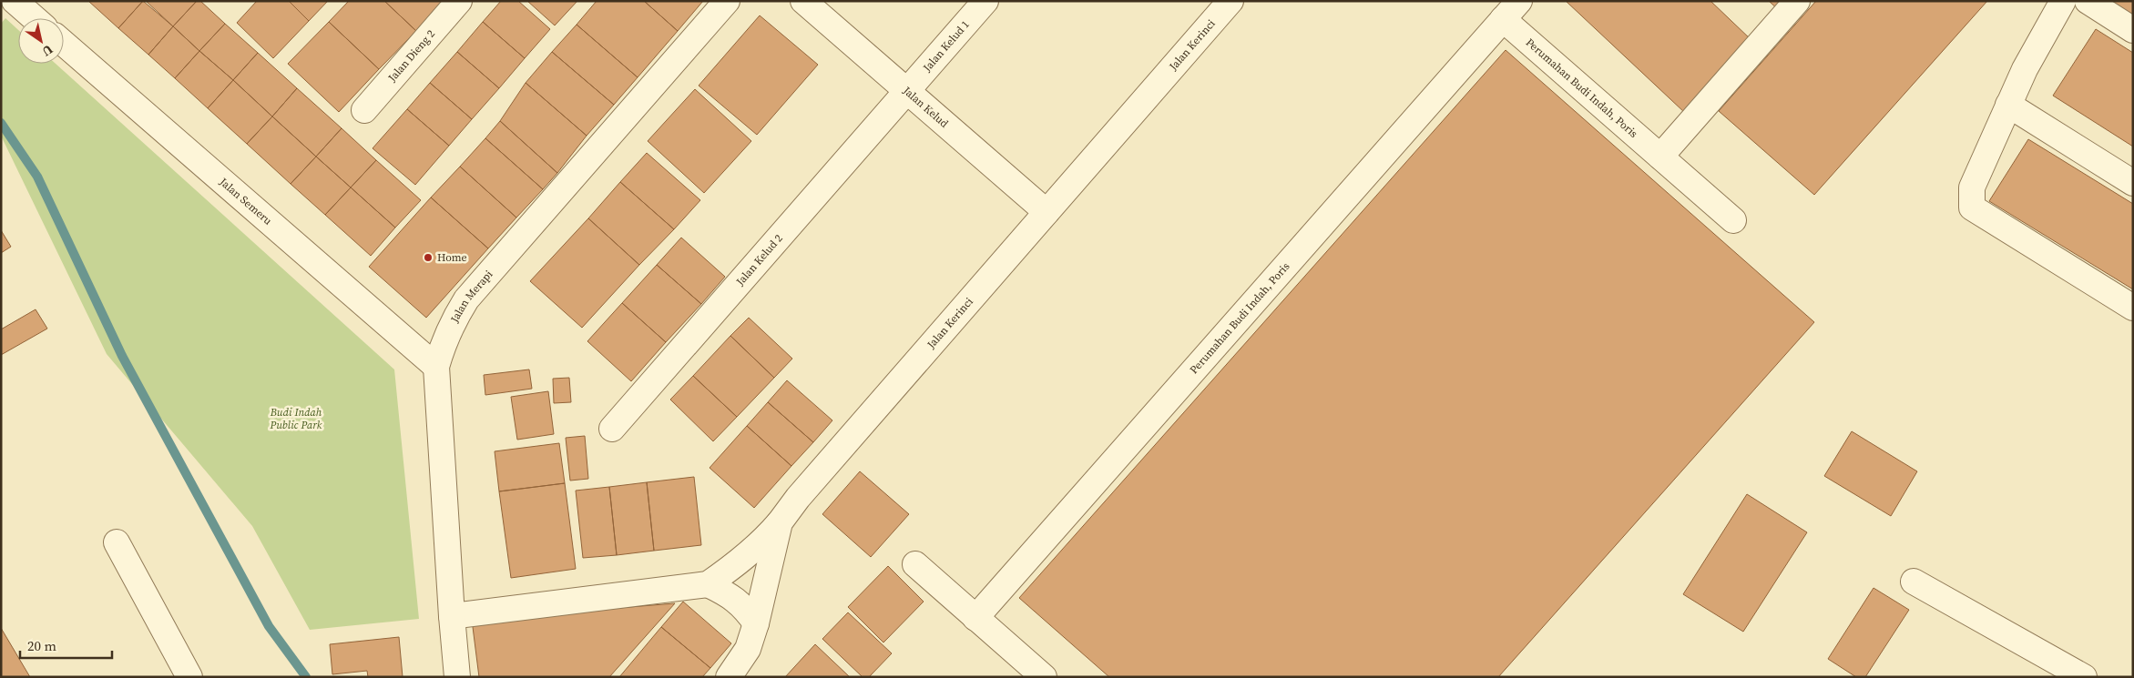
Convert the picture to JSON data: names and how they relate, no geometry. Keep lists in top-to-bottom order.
{
  "streets": {
    "street": [
      "Jalan Kerinci",
      "Jalan Kelud 1",
      "Jalan Dieng 2",
      "Perumahan Budi Indah, Poris",
      "Jalan Kelud",
      "Jalan Semeru",
      "Jalan Kelud 2",
      "Jalan Merapi"
    ]
  },
  "crossings": [
    ["Jalan Kerinci", "Jalan Kelud"],
    ["Jalan Kelud 1", "Jalan Kelud"],
    ["Jalan Kelud 1", "Jalan Kelud 2"],
    ["Jalan Kelud", "Jalan Kelud 2"],
    ["Jalan Semeru", "Jalan Merapi"]
  ],
  "parks": ["Budi Indah Public Park"],
  "places": ["Home"],
  "scale_bar": "20 m",
  "north": "bottom right"
}
